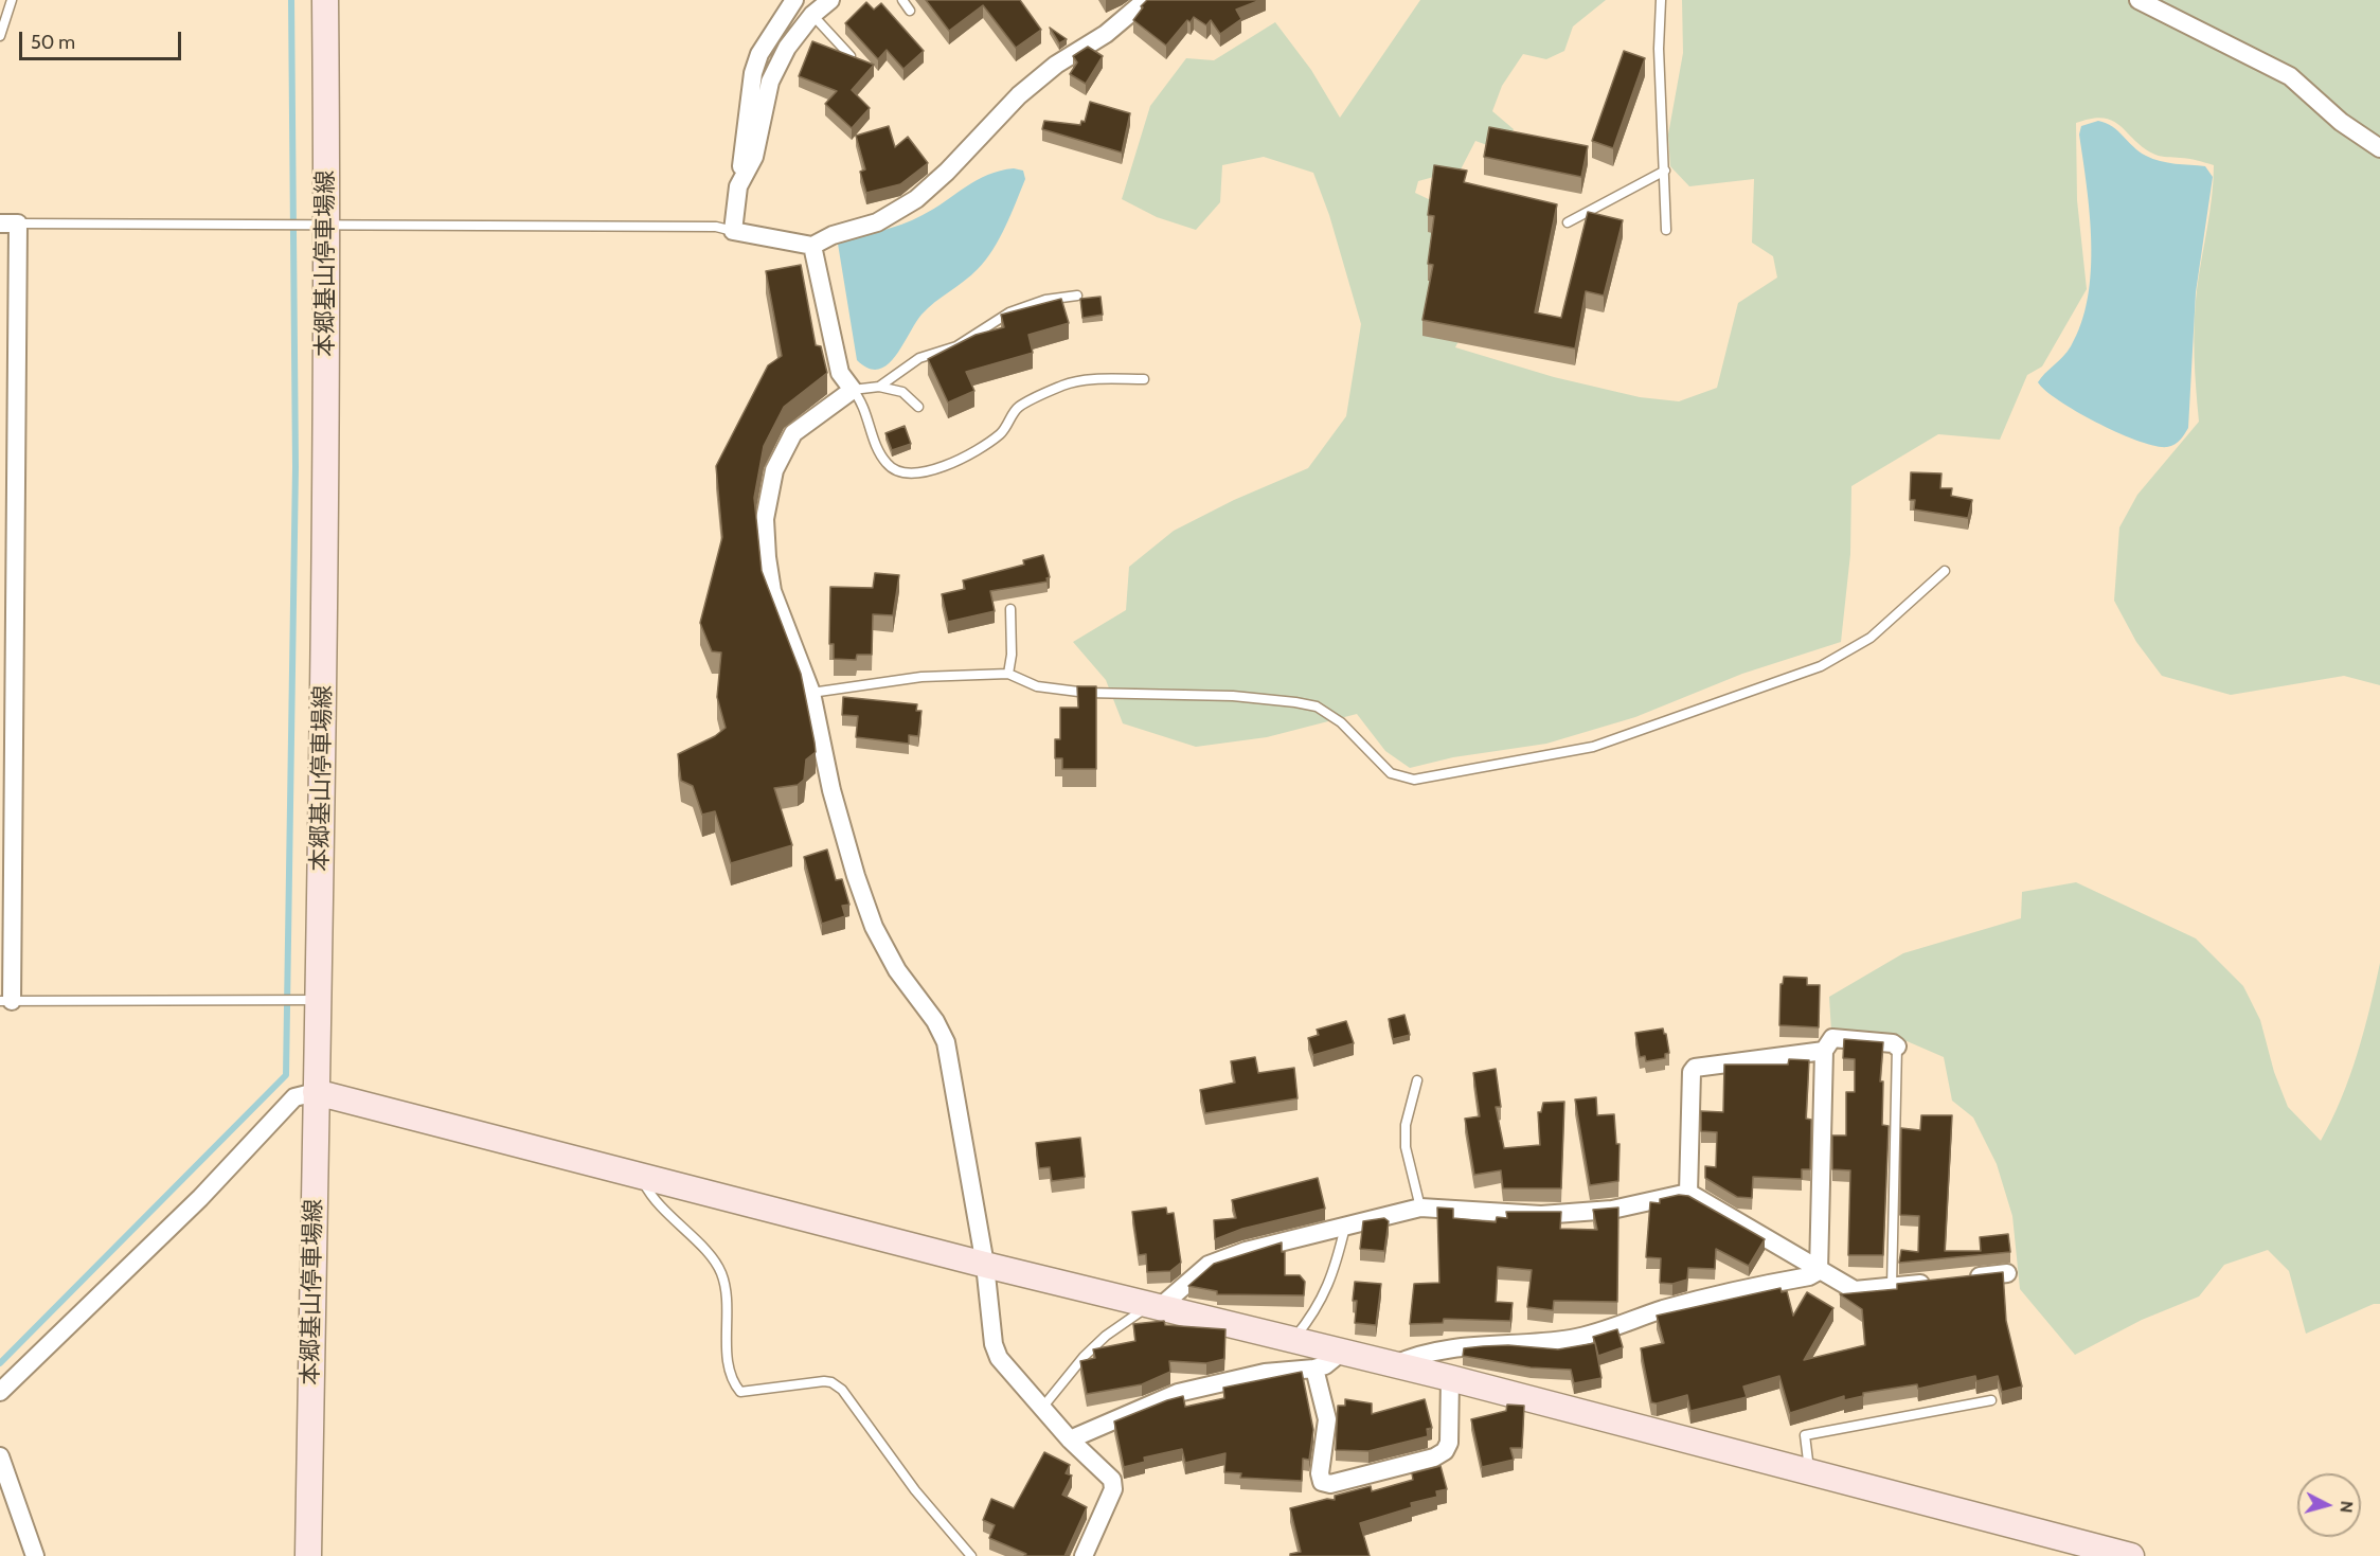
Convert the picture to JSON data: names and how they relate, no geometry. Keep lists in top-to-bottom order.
{
  "streets": {
    "street": ["本郷基山停車場線"]
  },
  "scale_bar": "50 m",
  "north": "right"
}
